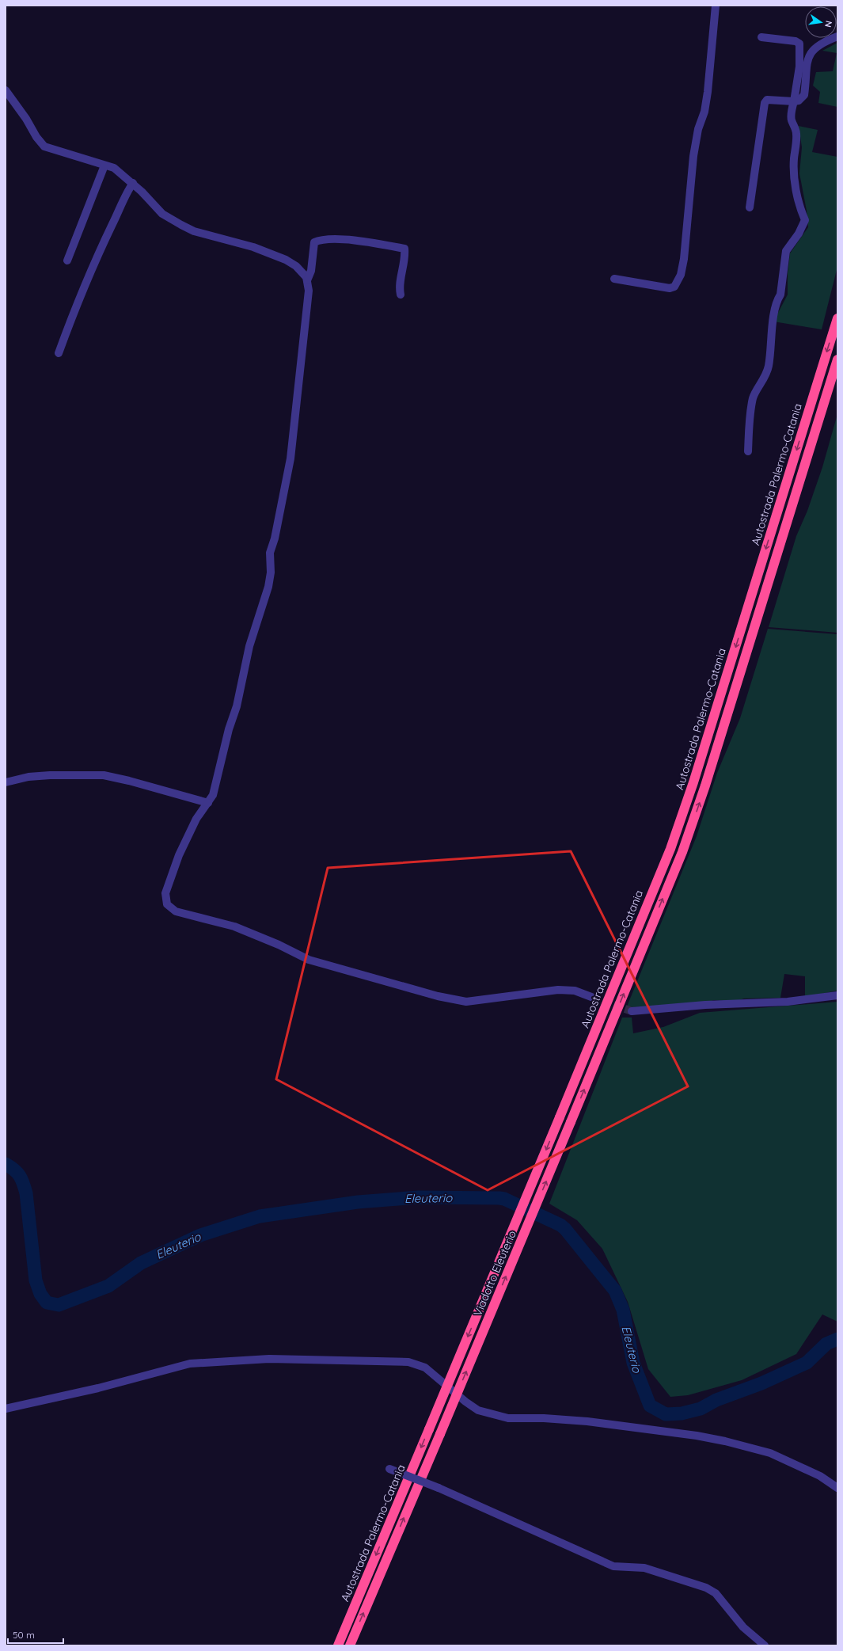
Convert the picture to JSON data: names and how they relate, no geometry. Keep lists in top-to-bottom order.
{
  "streets": {
    "highway": ["Autostrada Palermo-Catania", "Viadotto Eleuterio"]
  },
  "crossings": [
    ["Autostrada Palermo-Catania", "Viadotto Eleuterio"]
  ],
  "water": ["Eleuterio"],
  "scale_bar": "50 m",
  "north": "right"
}
